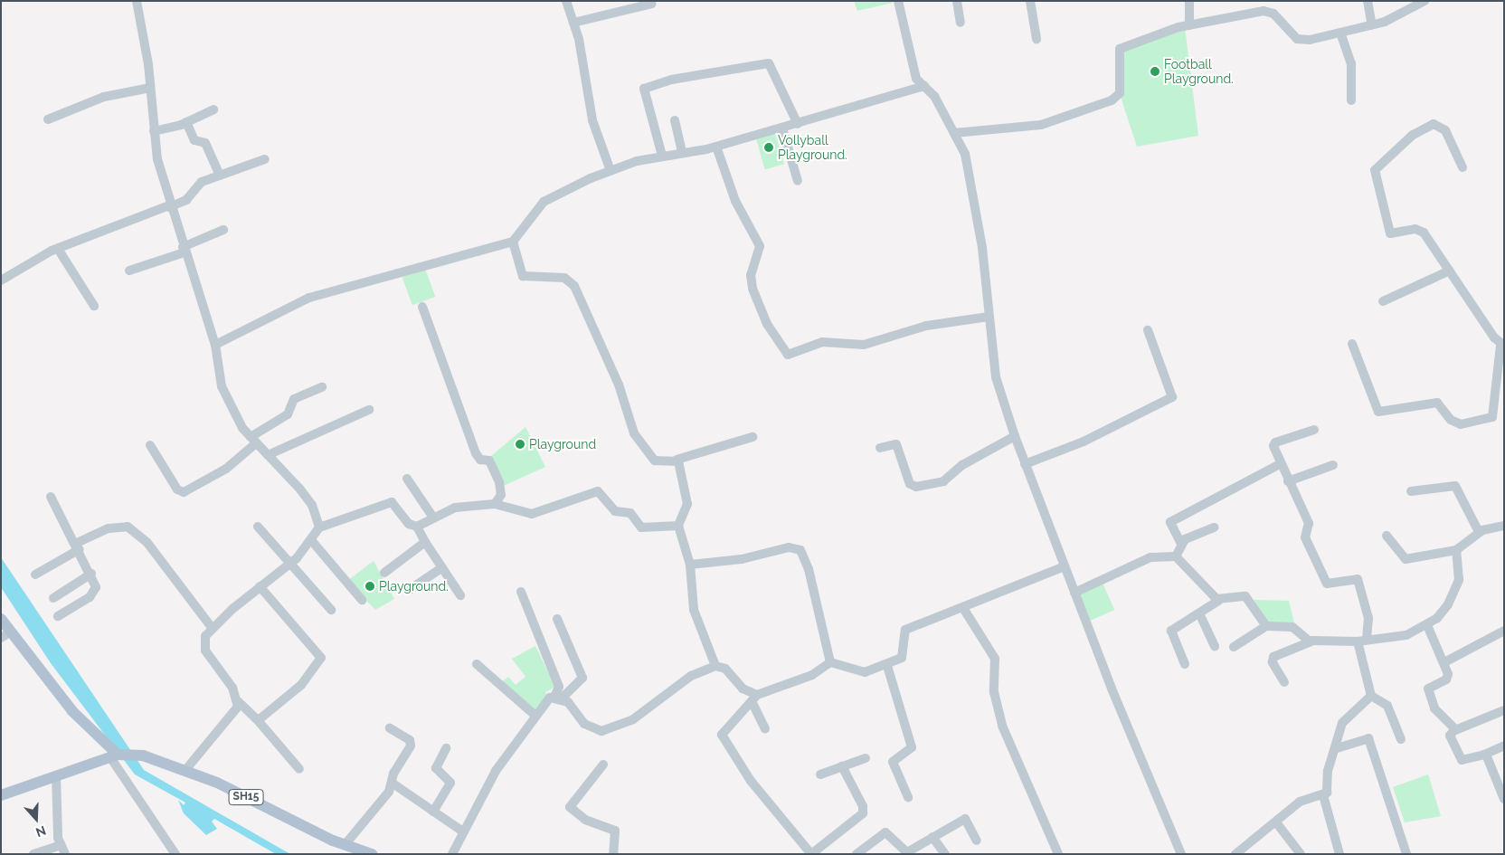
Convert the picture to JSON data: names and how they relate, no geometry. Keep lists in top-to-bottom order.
{
  "streets": {
    "main road": ["SH15"]
  },
  "places": [
    "Football Playground.",
    "Vollyball Playground.",
    "Playground",
    "Playground."
  ],
  "north": "bottom"
}
